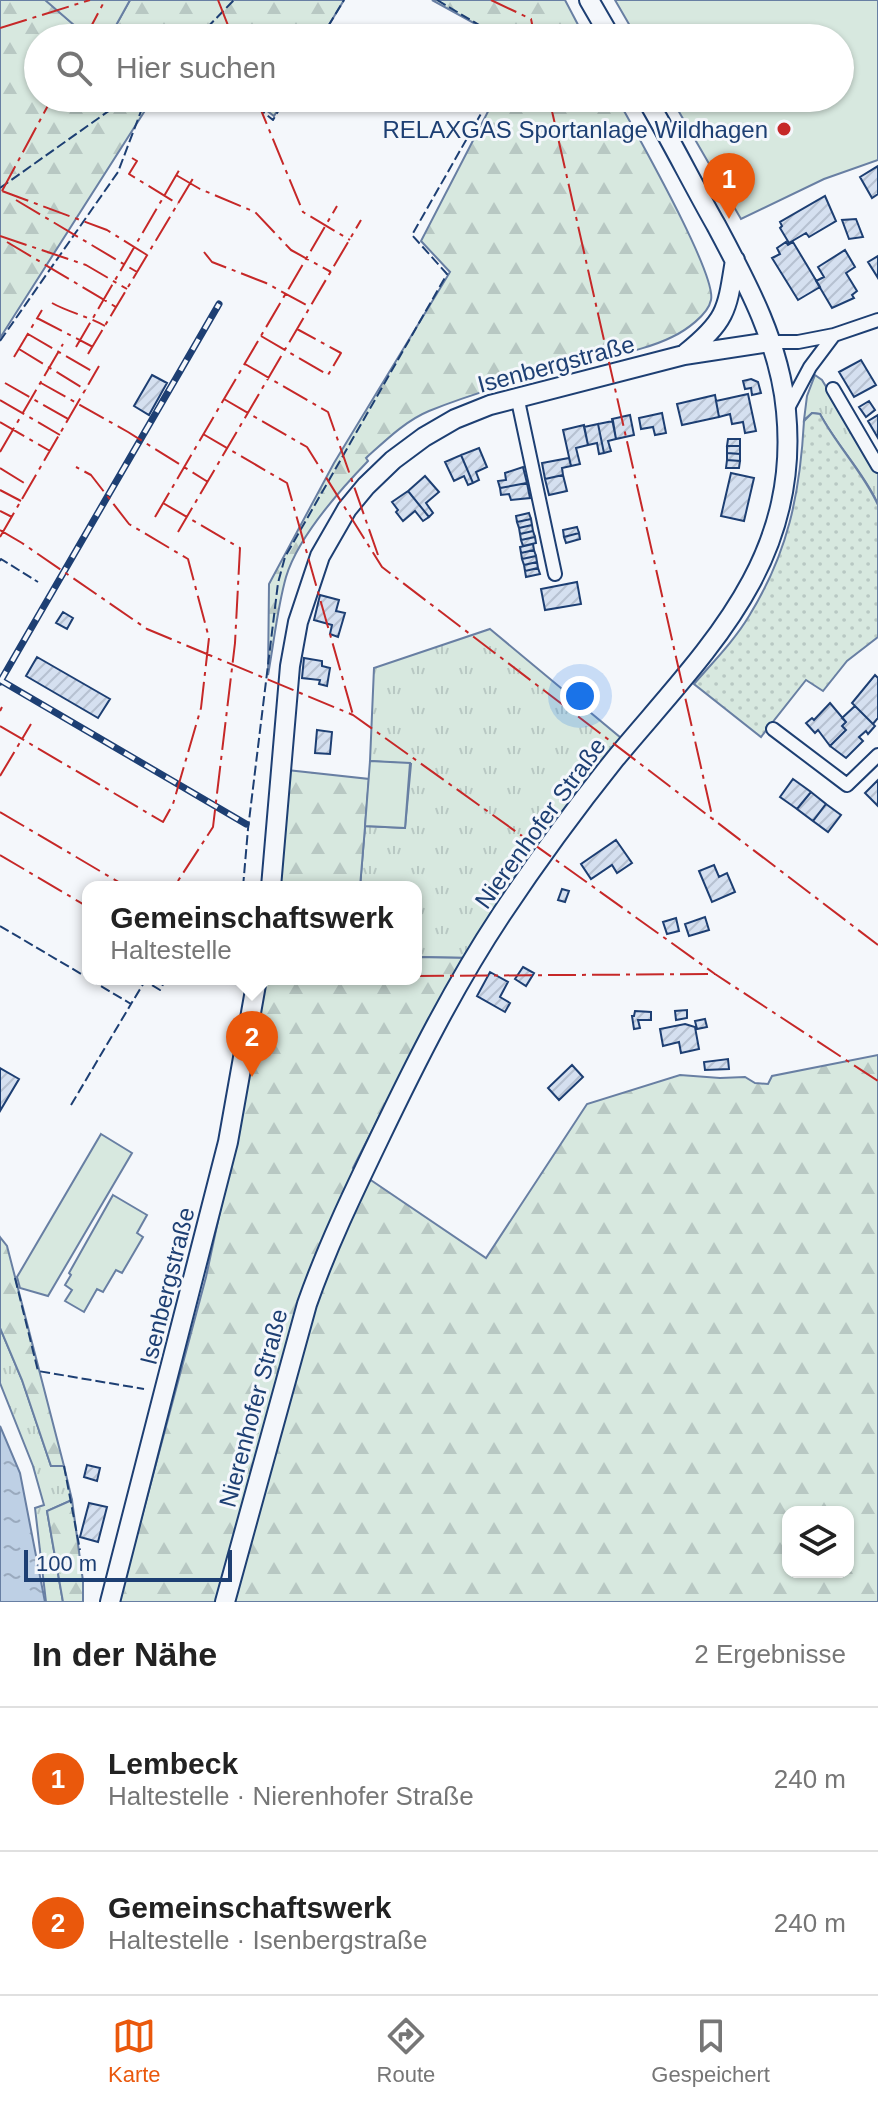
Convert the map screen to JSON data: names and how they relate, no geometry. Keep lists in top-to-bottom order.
{
  "streets": {
    "main road": ["Isenbergstraße", "Nierenhofer Straße"]
  },
  "crossings": [
    ["Isenbergstraße", "Nierenhofer Straße"]
  ],
  "places": ["RELAXGAS Sportanlage Wildhagen"],
  "scale_bar": "100 m",
  "page": {
    "search": "Hier suchen",
    "pins": ["1", "2"],
    "popup": ["Gemeinschaftswerk", "Haltestelle"],
    "scale": "100 m",
    "heading": ["In der Nähe", "2 Ergebnisse"],
    "list": [
      {
        "mark": "1",
        "name": "Lembeck",
        "note": "Haltestelle · Nierenhofer Straße",
        "value": "240 m"
      },
      {
        "mark": "2",
        "name": "Gemeinschaftswerk",
        "note": "Haltestelle · Isenbergstraße",
        "value": "240 m"
      }
    ],
    "nav": ["Karte", "Route", "Gespeichert"]
  }
}
